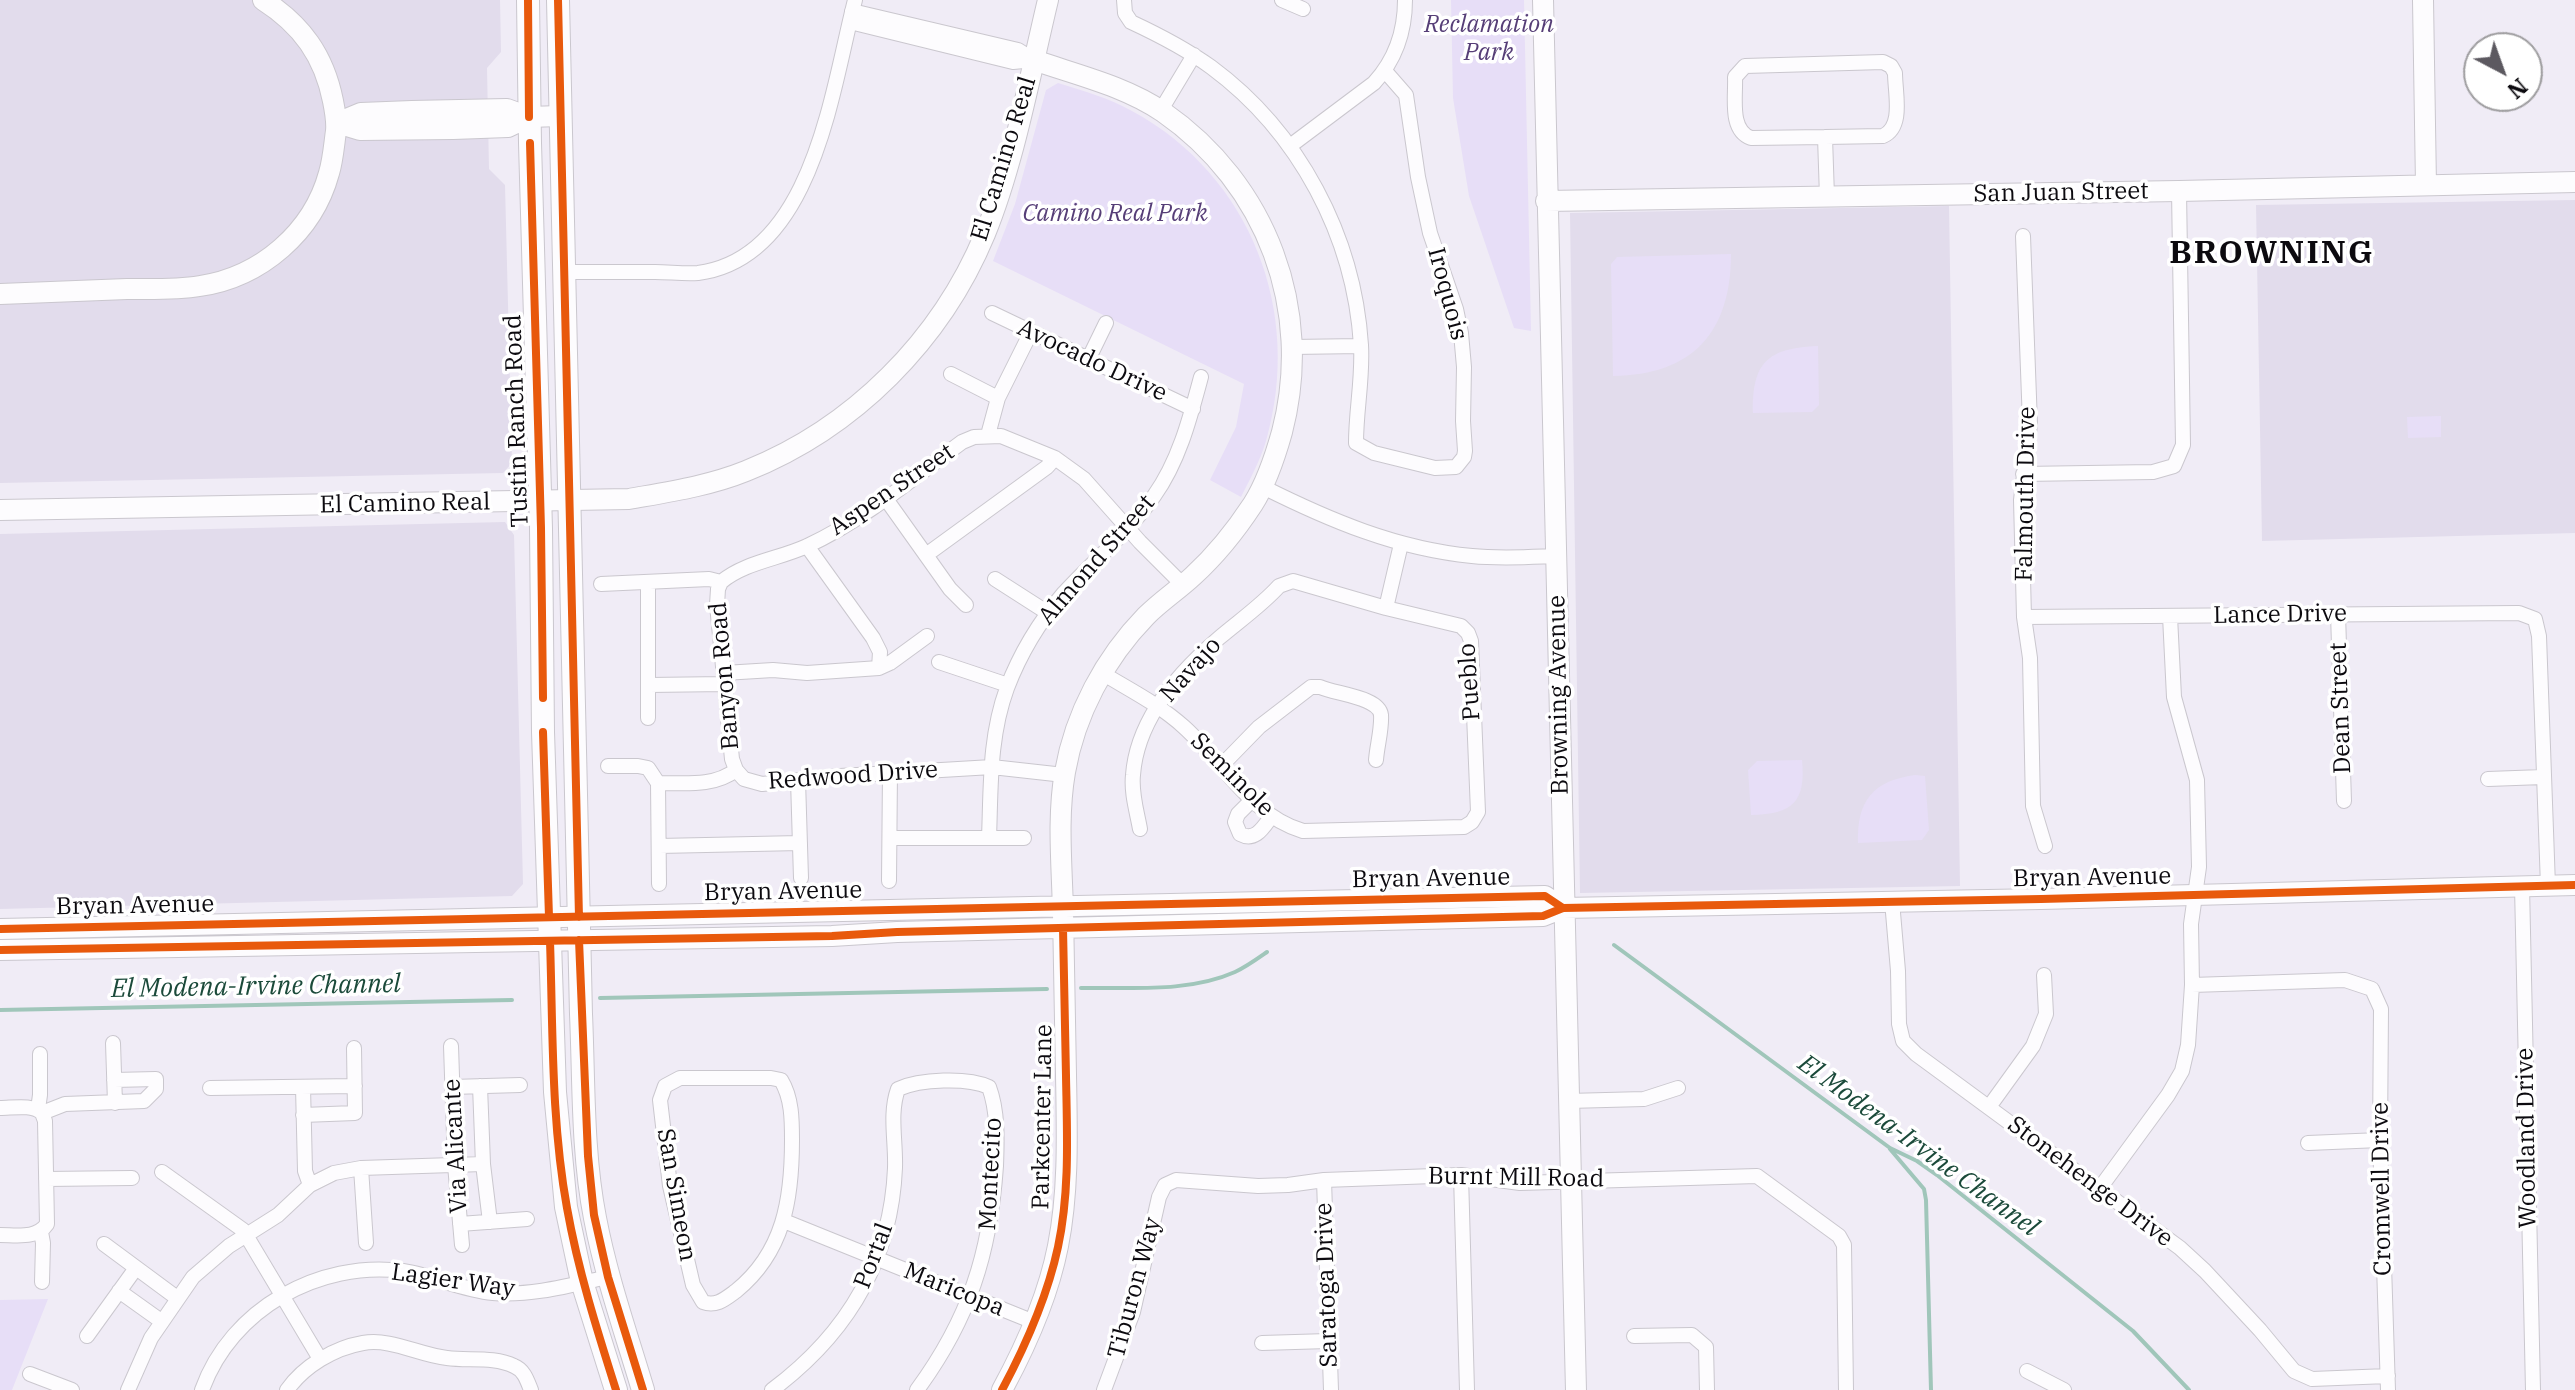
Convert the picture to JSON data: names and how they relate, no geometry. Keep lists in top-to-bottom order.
{
  "streets": {
    "main road": [
      "El Camino Real",
      "San Juan Street",
      "Tustin Ranch Road",
      "Browning Avenue",
      "Bryan Avenue",
      "Parkcenter Lane"
    ],
    "street": [
      "Iroquois",
      "Avocado Drive",
      "Aspen Street",
      "Falmouth Drive",
      "Almond Street",
      "Lance Drive",
      "Navajo",
      "Banyon Road",
      "Pueblo",
      "Dean Street",
      "Seminole",
      "Redwood Drive",
      "Woodland Drive",
      "Via Alicante",
      "Montecito",
      "Burnt Mill Road",
      "Stonehenge Drive",
      "Cromwell Drive",
      "San Simeon",
      "Portal",
      "Lagier Way",
      "Saratoga Drive",
      "Tiburon Way",
      "Maricopa"
    ]
  },
  "crossings": [
    ["El Camino Real", "Tustin Ranch Road"],
    ["El Camino Real", "Parkcenter Lane"],
    ["San Juan Street", "Browning Avenue"],
    ["Avocado Drive", "Almond Street"],
    ["Tustin Ranch Road", "Bryan Avenue"],
    ["Tustin Ranch Road", "Parkcenter Lane"],
    ["Tustin Ranch Road", "Lagier Way"],
    ["Aspen Street", "Banyon Road"],
    ["Falmouth Drive", "Lance Drive"],
    ["Almond Street", "Redwood Drive"],
    ["Lance Drive", "Dean Street"],
    ["Navajo", "Pueblo"],
    ["Navajo", "Seminole"],
    ["Banyon Road", "Redwood Drive"],
    ["Pueblo", "Seminole"],
    ["Browning Avenue", "Bryan Avenue"],
    ["Browning Avenue", "Burnt Mill Road"],
    ["Seminole", "Parkcenter Lane"],
    ["Redwood Drive", "Parkcenter Lane"],
    ["Bryan Avenue", "Parkcenter Lane"],
    ["Bryan Avenue", "Woodland Drive"],
    ["Bryan Avenue", "Stonehenge Drive"],
    ["Parkcenter Lane", "Maricopa"],
    ["Montecito", "Portal"],
    ["Montecito", "Maricopa"],
    ["Burnt Mill Road", "Saratoga Drive"],
    ["Burnt Mill Road", "Tiburon Way"],
    ["Stonehenge Drive", "Cromwell Drive"],
    ["San Simeon", "Maricopa"],
    ["Portal", "Maricopa"]
  ],
  "districts": ["BROWNING"],
  "water": ["El Modena-Irvine Channel"],
  "parks": ["Reclamation Park", "Camino Real Park"],
  "north": "bottom right"
}
